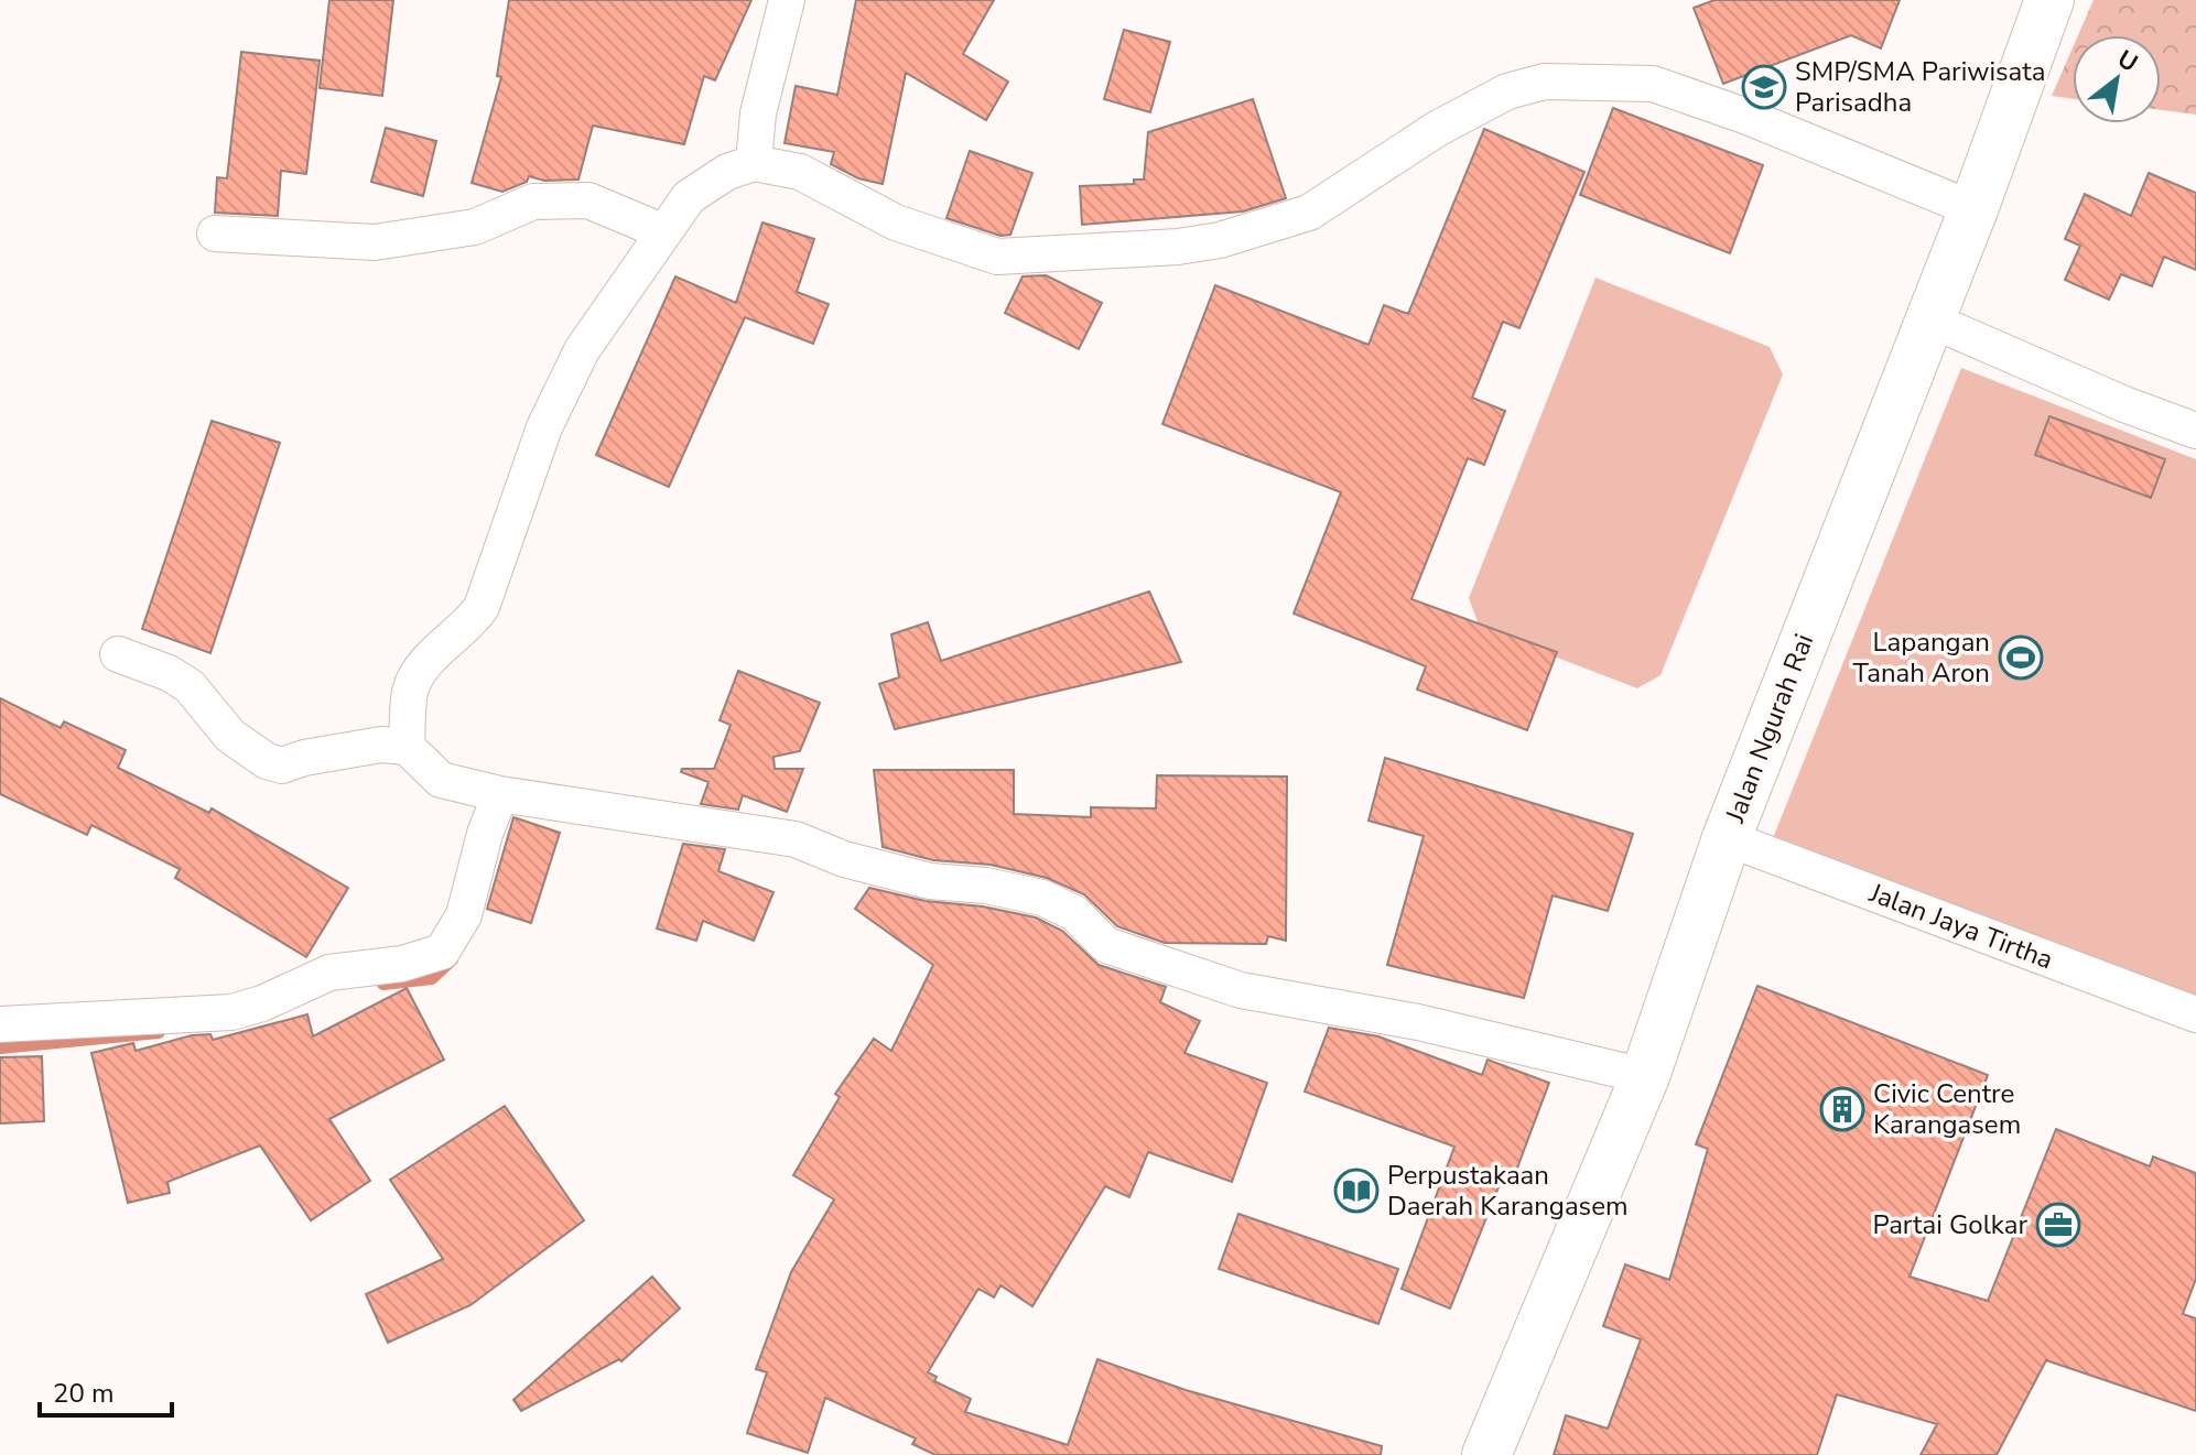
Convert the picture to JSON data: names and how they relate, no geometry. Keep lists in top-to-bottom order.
{
  "streets": {
    "street": ["Jalan Ngurah Rai", "Jalan Jaya Tirtha"]
  },
  "crossings": [
    ["Jalan Ngurah Rai", "Jalan Jaya Tirtha"]
  ],
  "places": {
    "school or university": ["SMP/SMA Pariwisata Parisadha"],
    "sports": ["Lapangan Tanah Aron"],
    "building": ["Civic Centre Karangasem"],
    "library": ["Perpustakaan Daerah Karangasem"],
    "office": ["Partai Golkar"]
  },
  "scale_bar": "20 m",
  "north": "top right"
}
